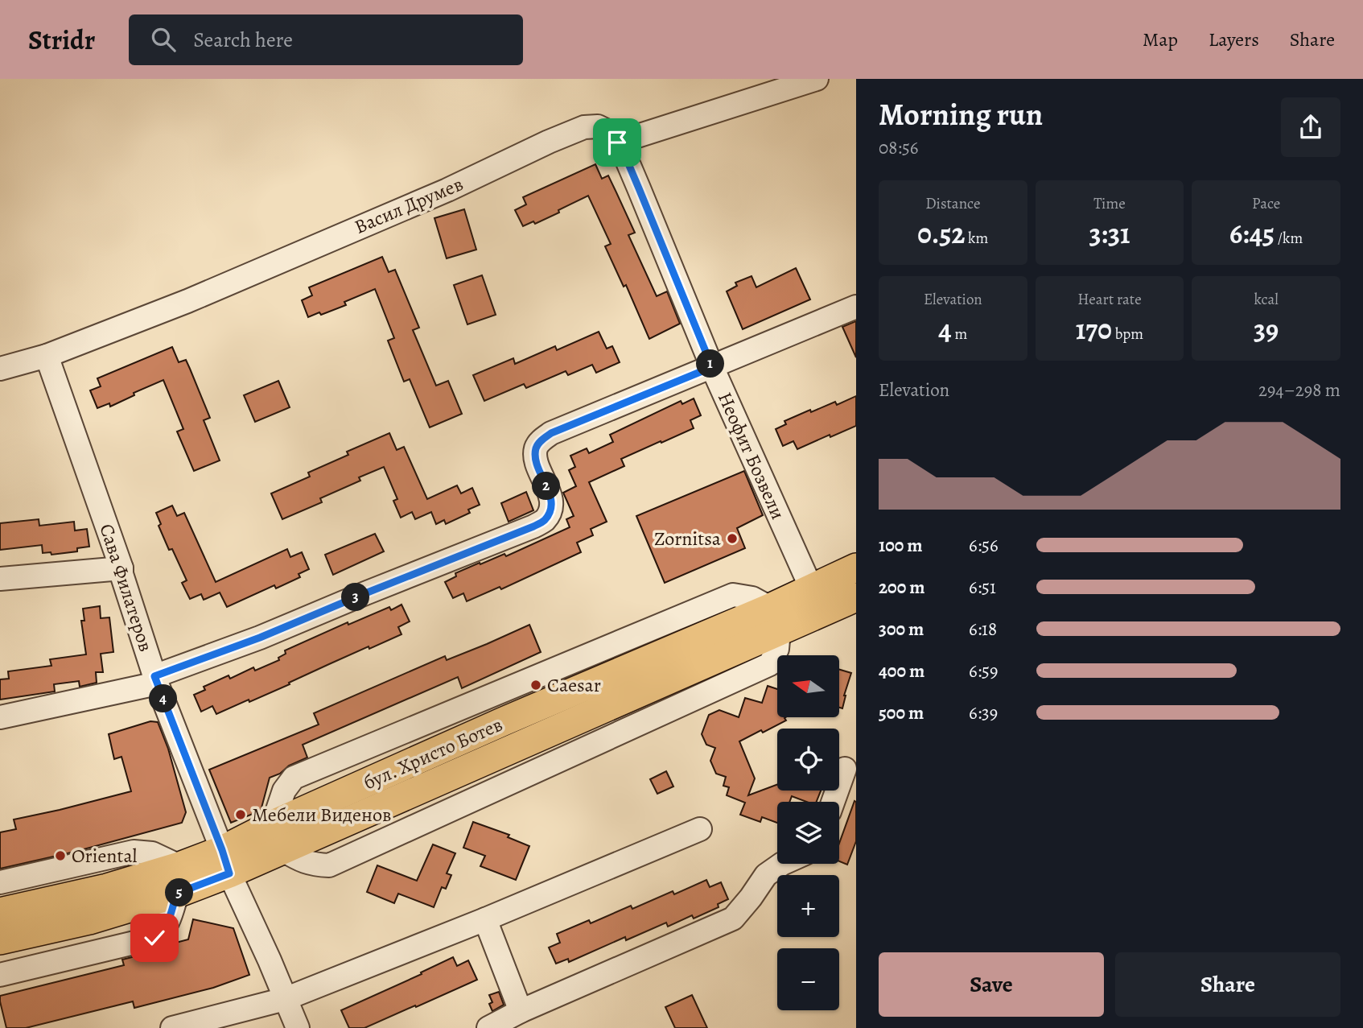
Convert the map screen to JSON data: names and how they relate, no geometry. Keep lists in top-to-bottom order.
{
  "streets": {
    "main road": ["бул. Христо Ботев"],
    "street": ["Васил Друмев", "Неофит Бозвели", "Сава Филатеров"]
  },
  "crossings": [
    ["Васил Друмев", "Неофит Бозвели"],
    ["Васил Друмев", "Сава Филатеров"],
    ["Неофит Бозвели", "бул. Христо Ботев"],
    ["Сава Филатеров", "бул. Христо Ботев"]
  ],
  "places": [
    "Zornitsa",
    "Caesar",
    "Мебели Виденов",
    "Oriental"
  ],
  "north": "left",
  "page": {
    "header": "Stridr",
    "search": "Search here",
    "nav": ["Map", "Layers", "Share"],
    "heading": ["Morning run", "08:56"],
    "stats": [
      ["Distance", "0.52 km"],
      ["Time", "3:31"],
      ["Pace", "6:45 /km"],
      ["Elevation", "4 m"],
      ["Heart rate", "170 bpm"],
      ["kcal", "39"]
    ],
    "pins": [
      "1",
      "2",
      "3",
      "4",
      "5"
    ],
    "chart": ["Elevation", "294–298 m"],
    "list": [
      {
        "name": "100 m",
        "note": "6:56"
      },
      {
        "name": "200 m",
        "note": "6:51"
      },
      {
        "name": "300 m",
        "note": "6:18"
      },
      {
        "name": "400 m",
        "note": "6:59"
      },
      {
        "name": "500 m",
        "note": "6:39"
      }
    ],
    "map_buttons": ["+", "−"],
    "buttons": ["Save", "Share"]
  }
}
